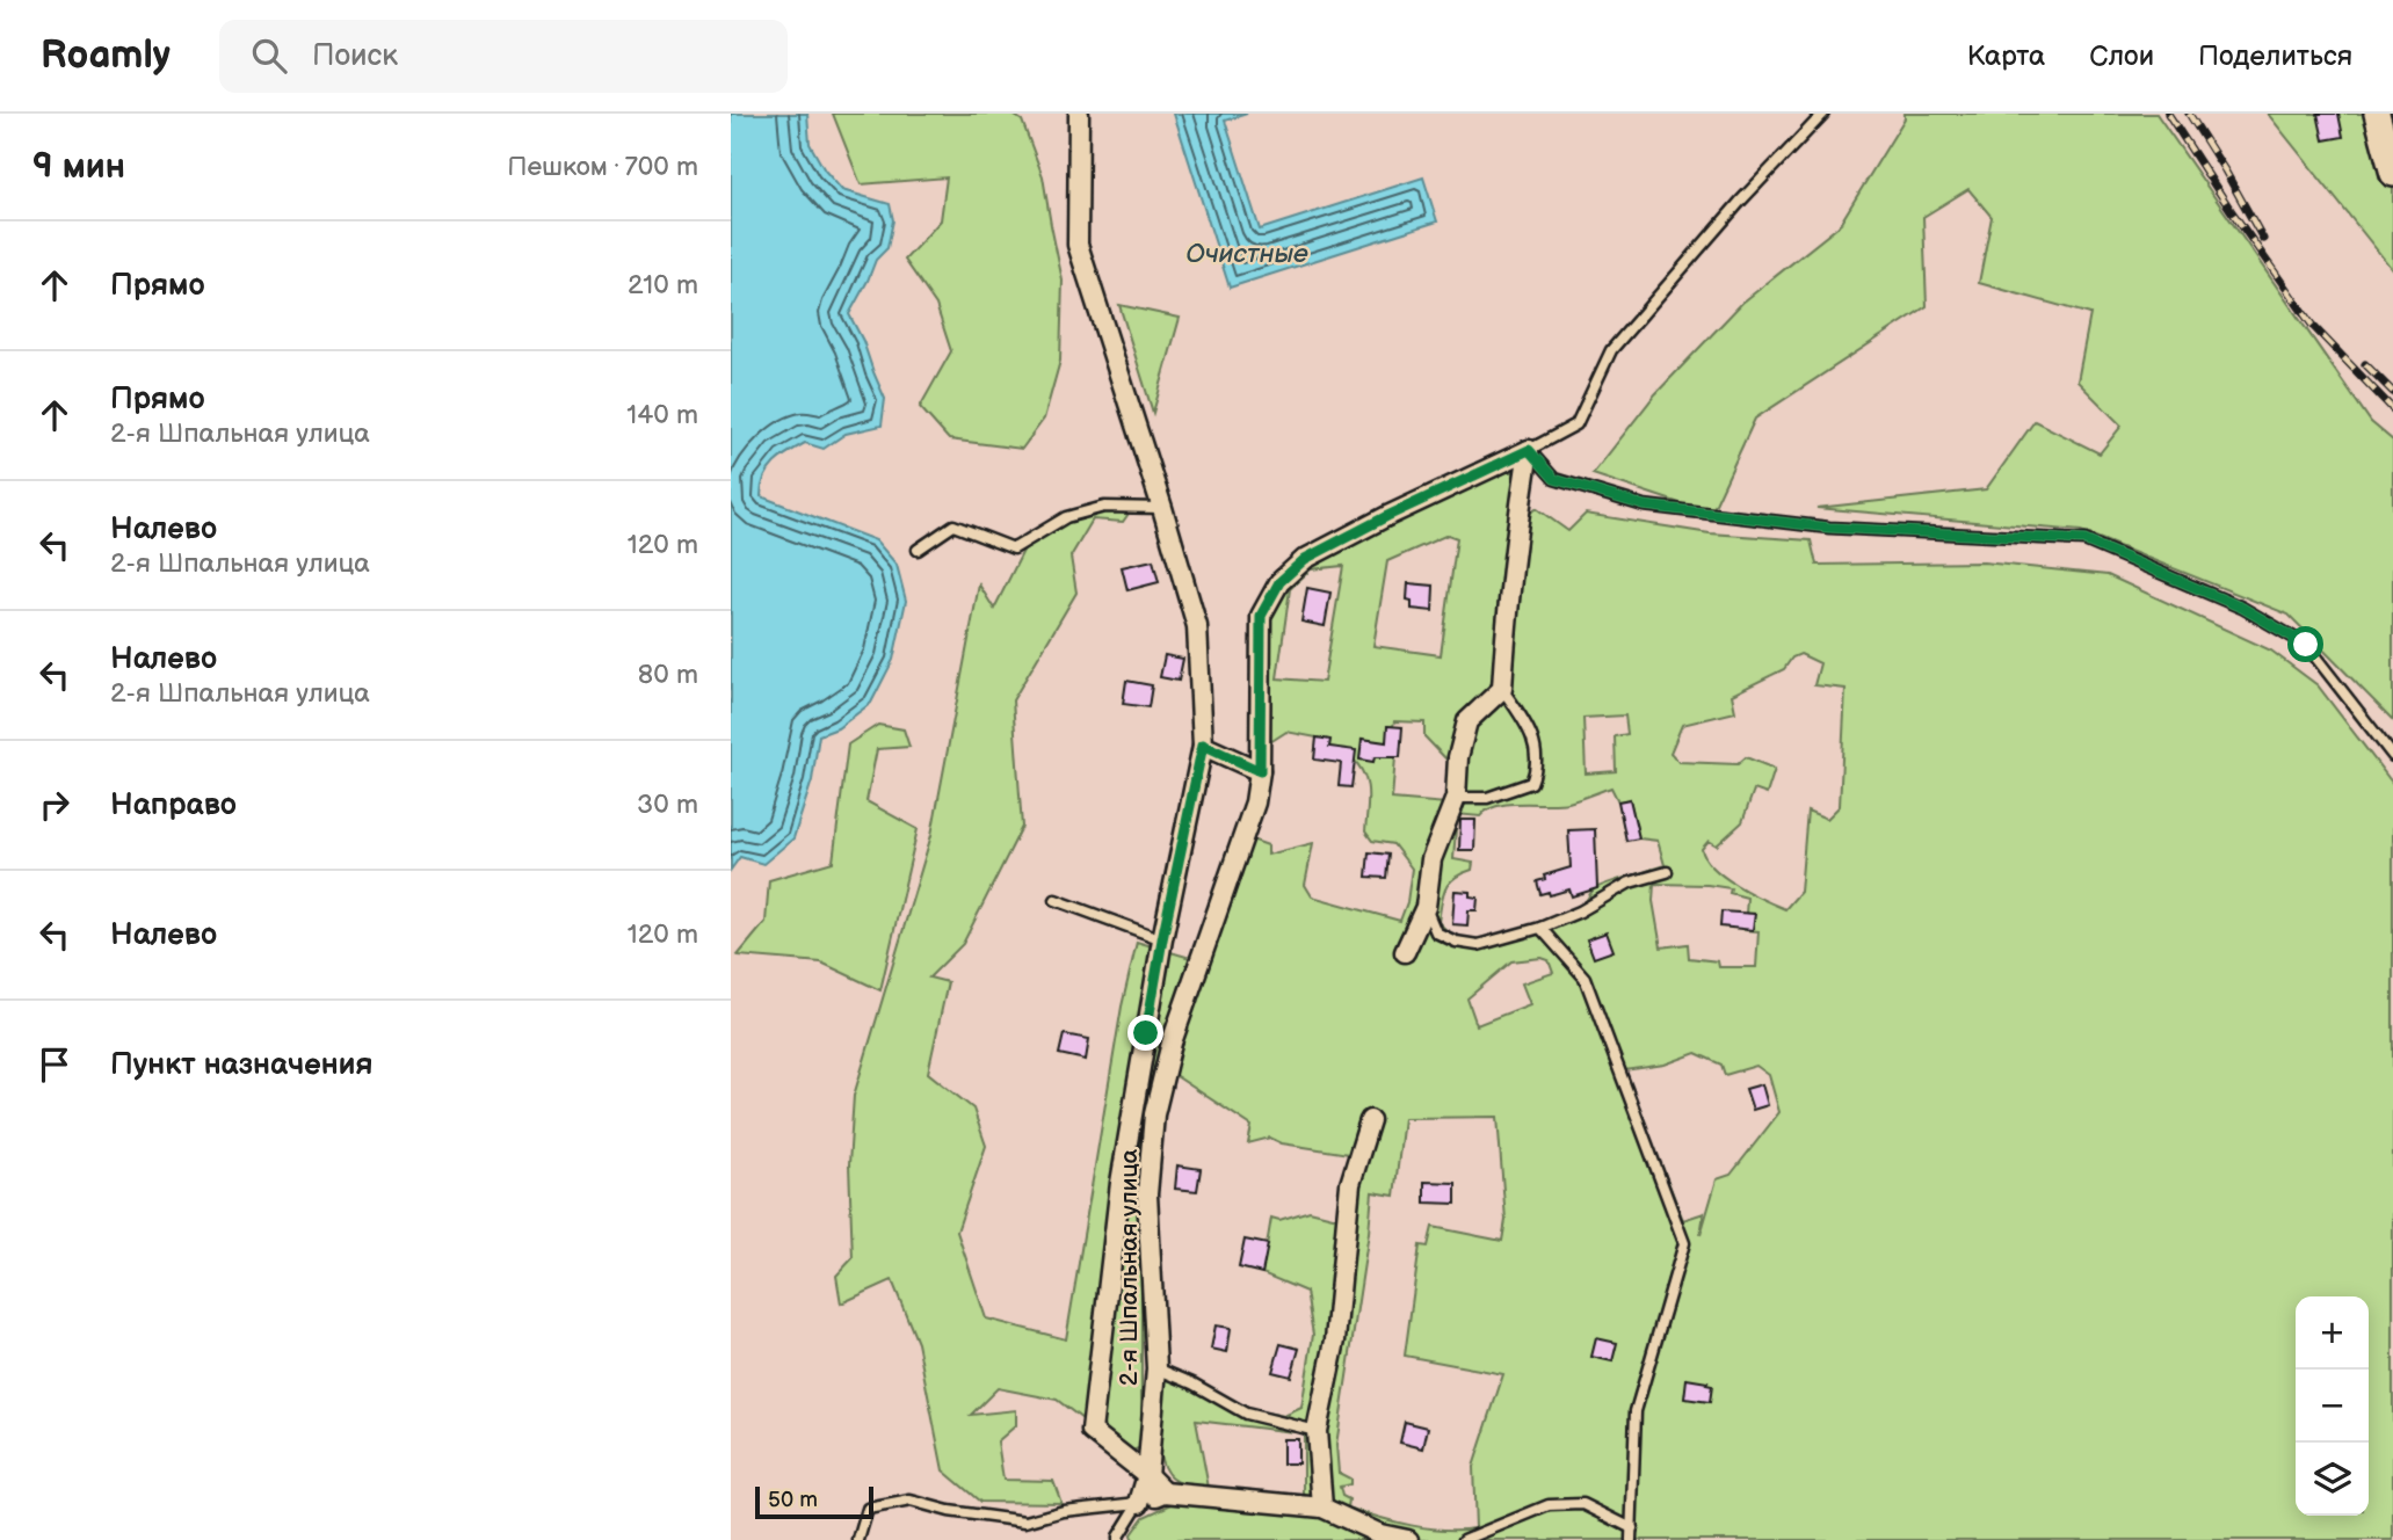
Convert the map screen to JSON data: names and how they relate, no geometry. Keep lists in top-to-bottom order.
{
  "streets": {
    "street": ["2-я Шпальная улица"]
  },
  "water": ["Очистные"],
  "scale_bar": "50 m",
  "page": {
    "header": "Roamly",
    "search": "Поиск",
    "nav": ["Карта", "Слои", "Поделиться"],
    "heading": ["9 мин", "Пешком · 700 m"],
    "list": [
      ["Прямо", "210 m"],
      ["Прямо", "2-я Шпальная улица", "140 m"],
      ["Налево", "2-я Шпальная улица", "120 m"],
      ["Налево", "2-я Шпальная улица", "80 m"],
      ["Направо", "30 m"],
      ["Налево", "120 m"],
      "Пункт назначения"
    ],
    "map_buttons": ["+", "−"],
    "scale": "50 m"
  }
}
